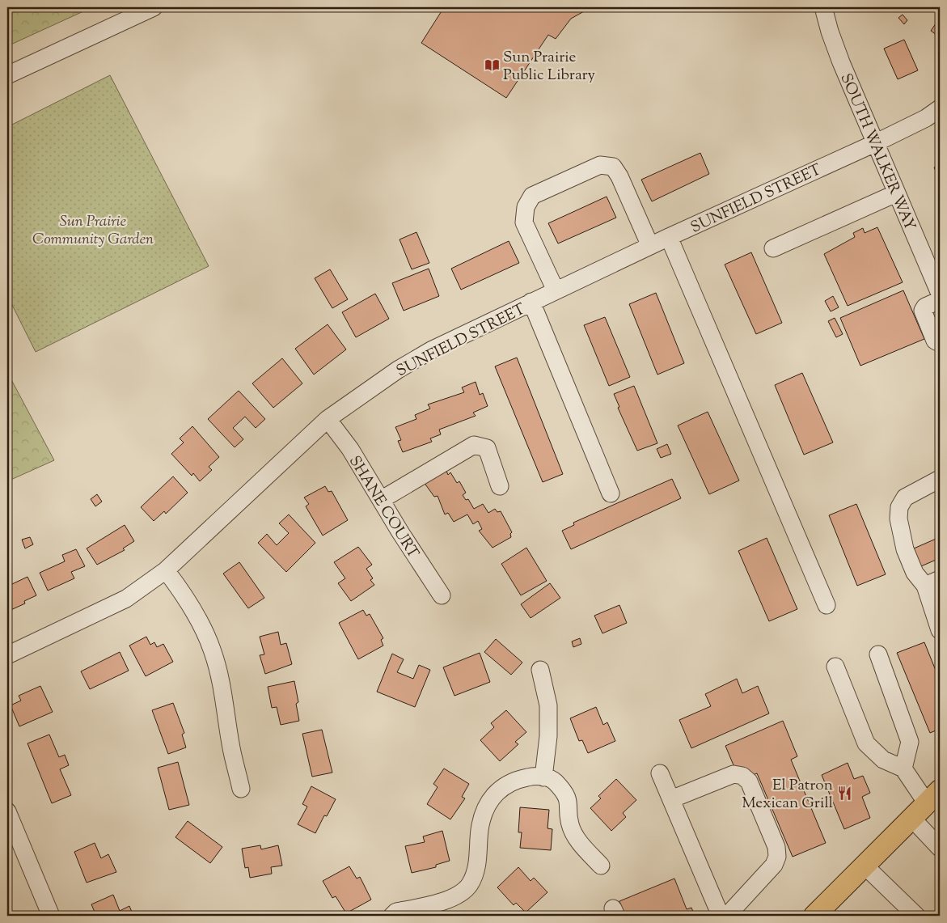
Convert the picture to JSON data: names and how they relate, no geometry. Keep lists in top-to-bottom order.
{
  "streets": {
    "street": ["SOUTH WALKER WAY", "SUNFIELD STREET", "SHANE COURT"]
  },
  "crossings": [
    ["SOUTH WALKER WAY", "SUNFIELD STREET"],
    ["SUNFIELD STREET", "SHANE COURT"]
  ],
  "parks": ["Sun Prairie Community Garden"],
  "places": {
    "library": ["Sun Prairie Public Library"],
    "restaurant": ["El Patron Mexican Grill"]
  }
}
